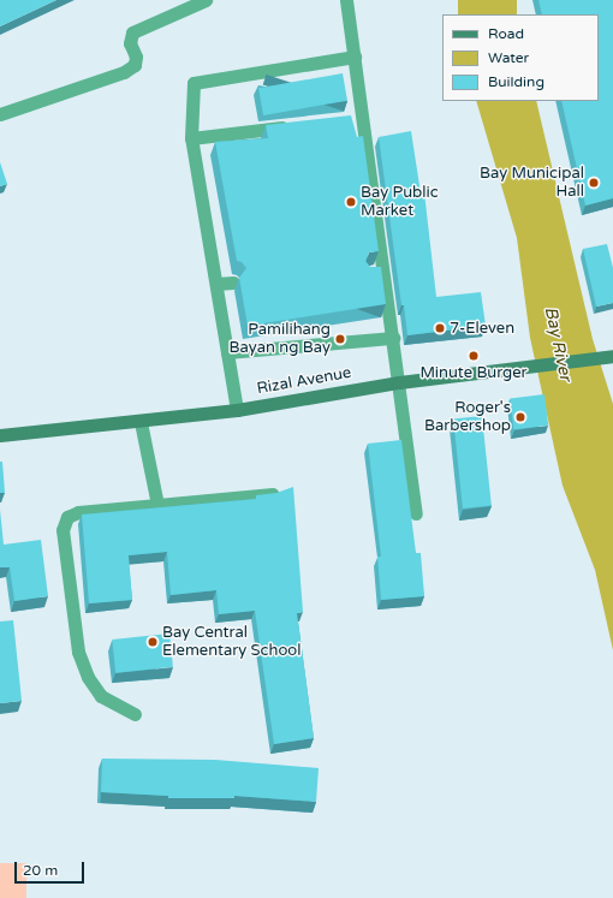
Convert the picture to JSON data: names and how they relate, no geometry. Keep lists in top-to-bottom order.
{
  "streets": {
    "main road": ["Rizal Avenue"]
  },
  "water": ["Bay River"],
  "places": [
    "Bay Municipal Hall",
    "Bay Public Market",
    "7-Eleven",
    "Pamilihang Bayan ng Bay",
    "Minute Burger",
    "Roger's Barbershop",
    "Bay Central Elementary School"
  ],
  "legend": ["Road", "Water", "Building"],
  "scale_bar": "20 m"
}
